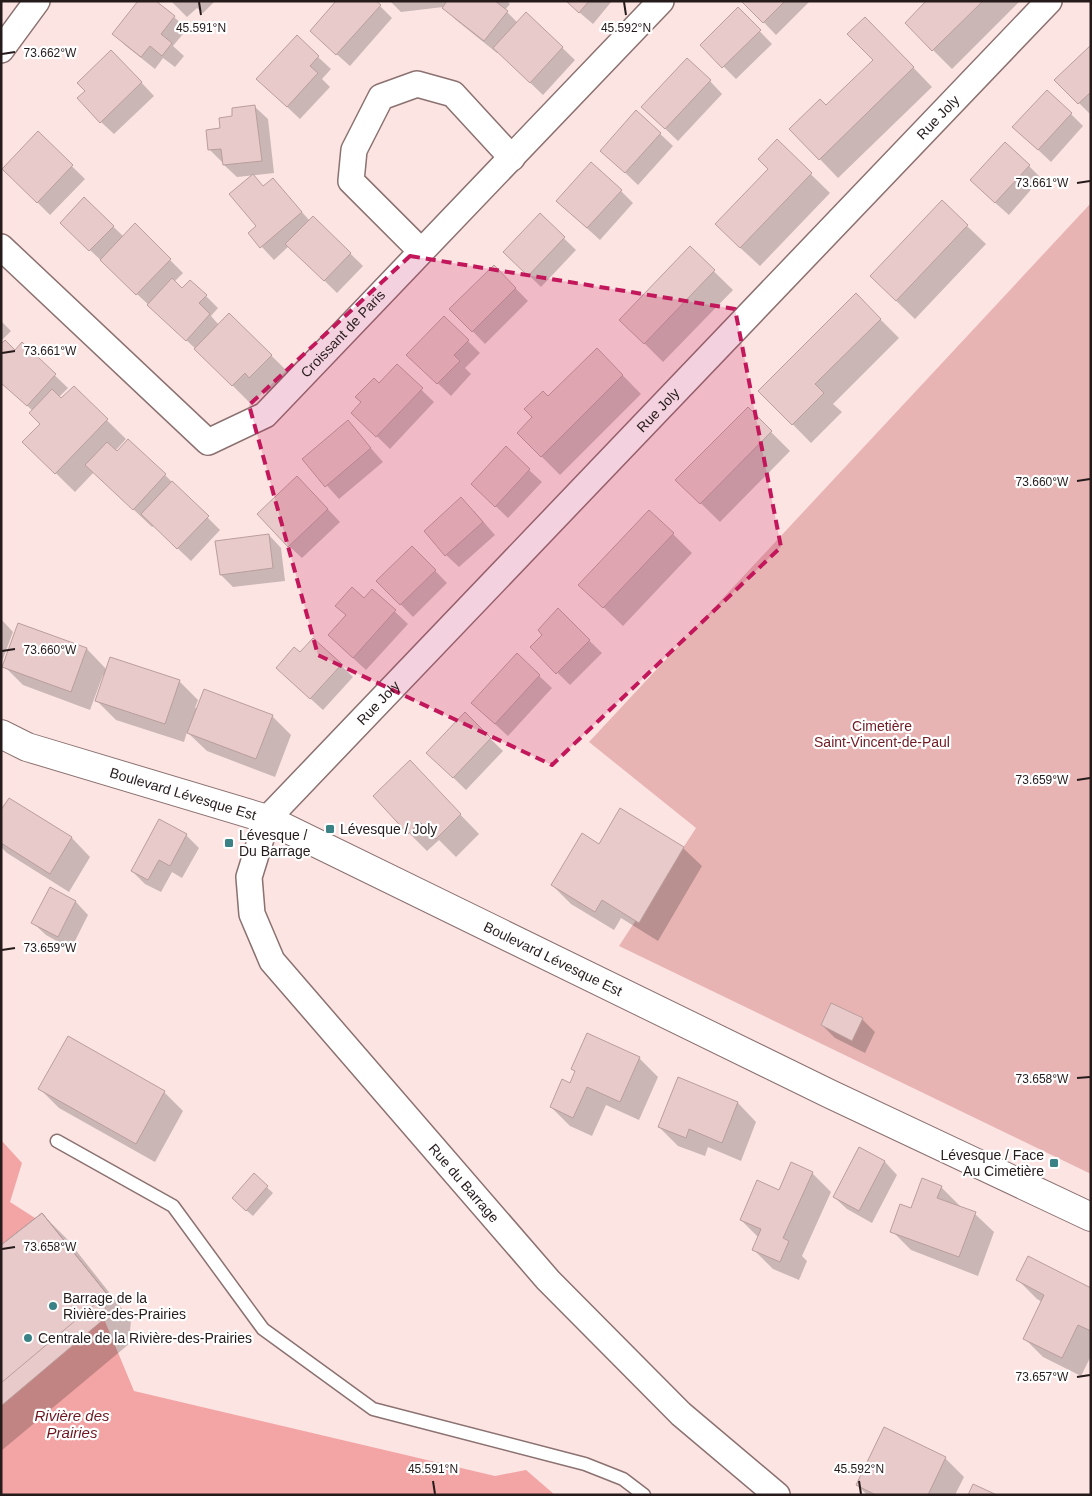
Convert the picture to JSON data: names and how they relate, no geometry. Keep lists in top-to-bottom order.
{
  "streets": {
    "street": [
      "Rue Joly",
      "Croissant de Paris",
      "Boulevard Lévesque Est",
      "Rue du Barrage"
    ]
  },
  "crossings": [
    ["Rue Joly", "Boulevard Lévesque Est"],
    ["Rue Joly", "Rue du Barrage"],
    ["Boulevard Lévesque Est", "Rue du Barrage"]
  ],
  "water": ["Rivière des Prairies"],
  "parks": ["Cimetière Saint-Vincent-de-Paul"],
  "places": {
    "transit": ["Lévesque / Joly", "Lévesque / Du Barrage", "Lévesque / Face Au Cimetière"],
    "other": ["Barrage de la Rivière-des-Prairies", "Centrale de la Rivière-des-Prairies"]
  },
  "coordinates": [
    "45.591°N",
    "45.592°N",
    "73.662°W",
    "73.661°W",
    "73.660°W",
    "73.659°W",
    "73.658°W",
    "73.657°W"
  ]
}
